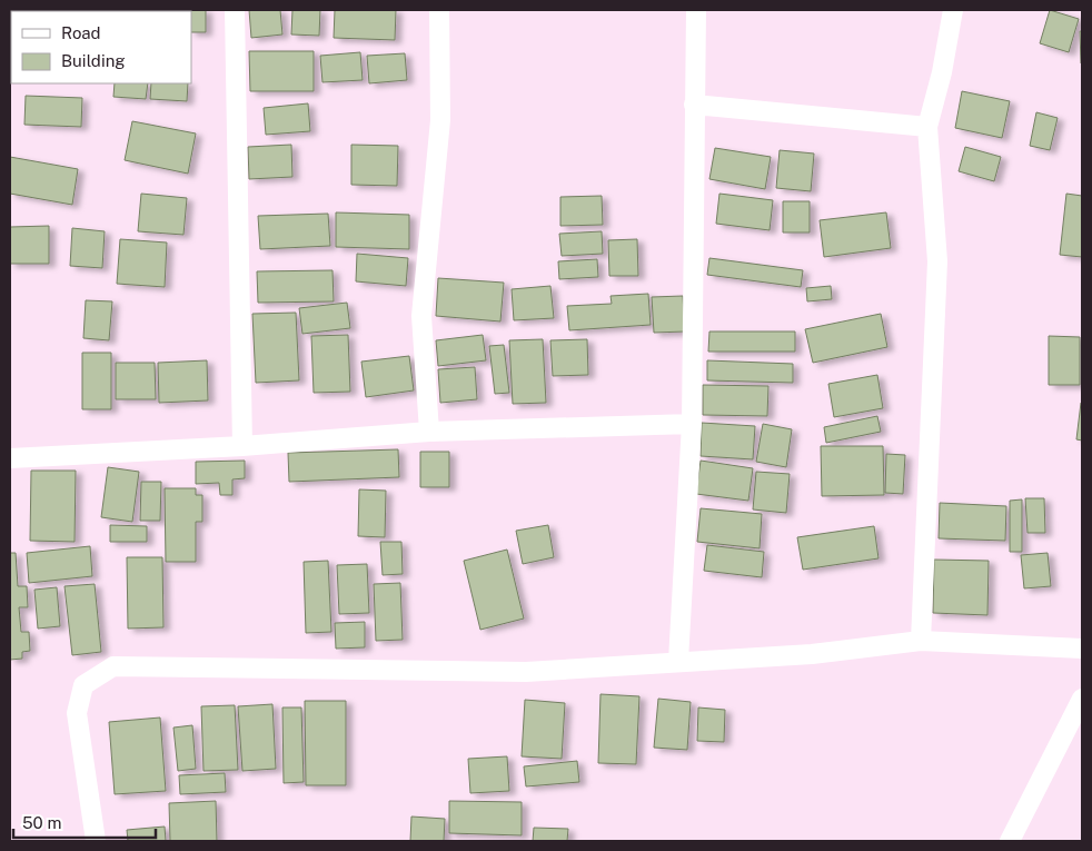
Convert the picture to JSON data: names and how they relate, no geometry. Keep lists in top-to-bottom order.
{
  "legend": ["Road", "Building"],
  "scale_bar": "50 m"
}
